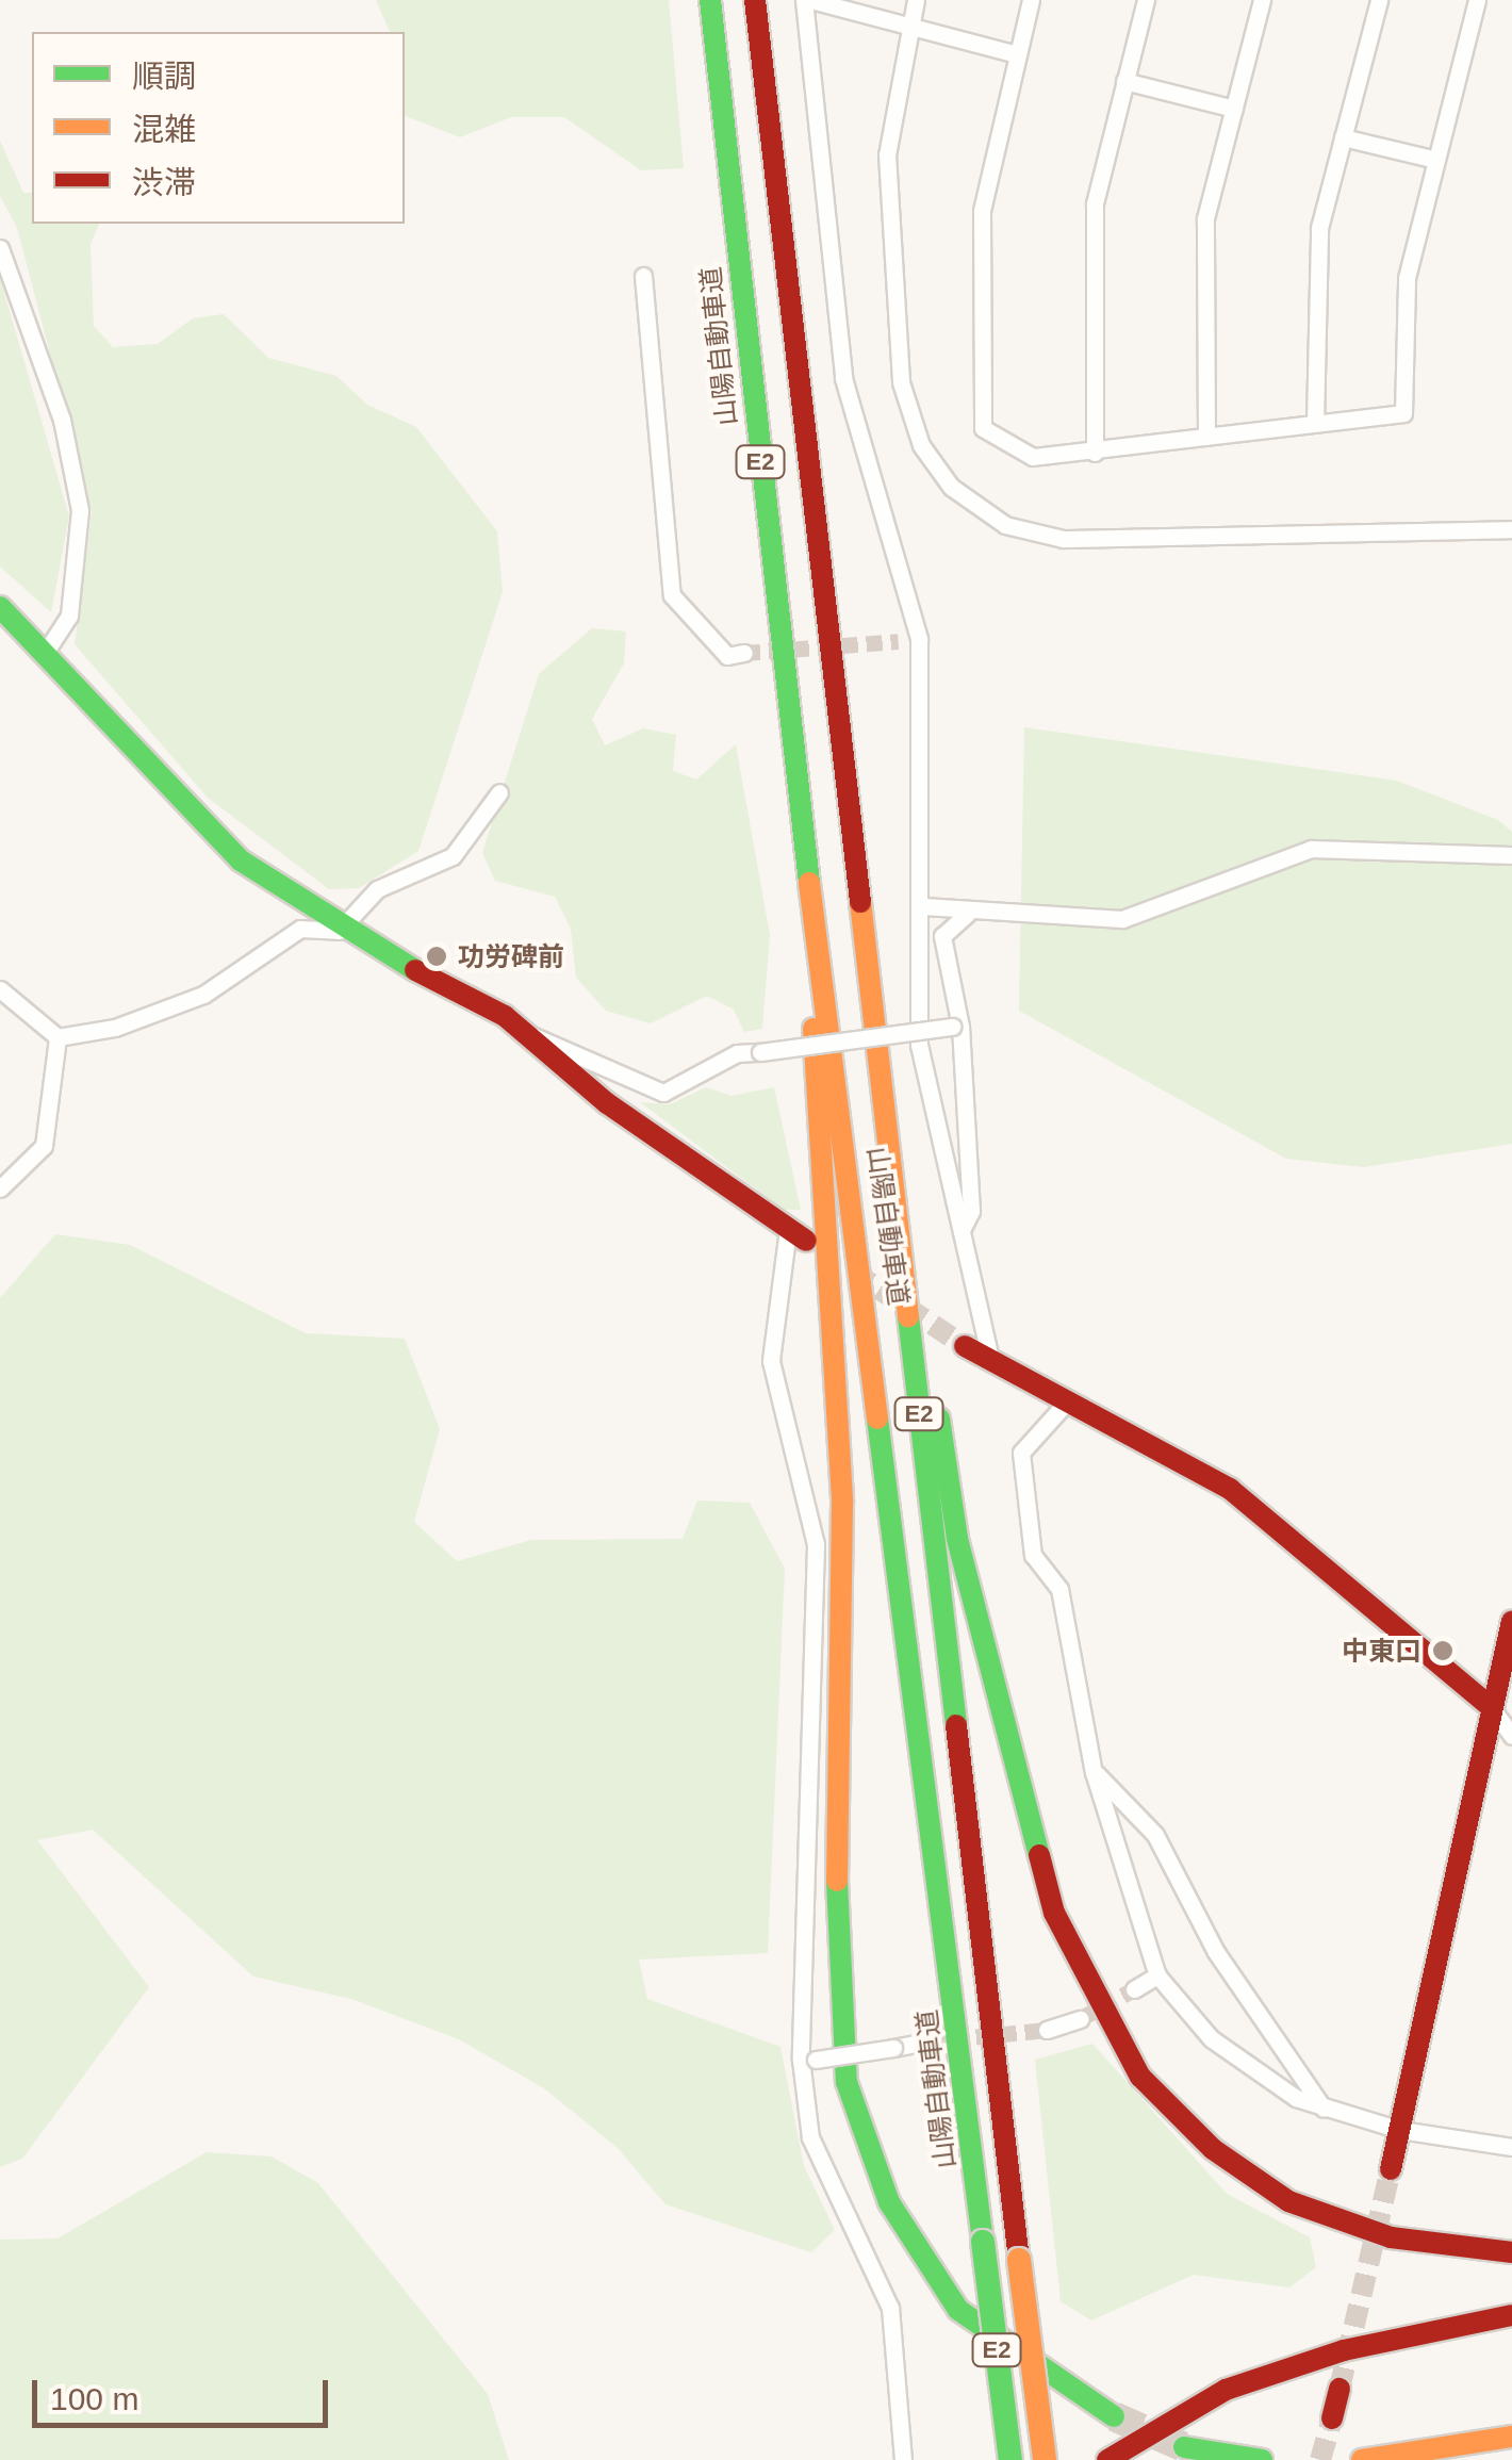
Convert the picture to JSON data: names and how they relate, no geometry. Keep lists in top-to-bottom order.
{
  "streets": {
    "main road": ["山陽自動車道", "E2"]
  },
  "places": ["功労碑前", "中東口"],
  "legend": ["順調", "混雑", "渋滞"],
  "scale_bar": "100 m"
}
